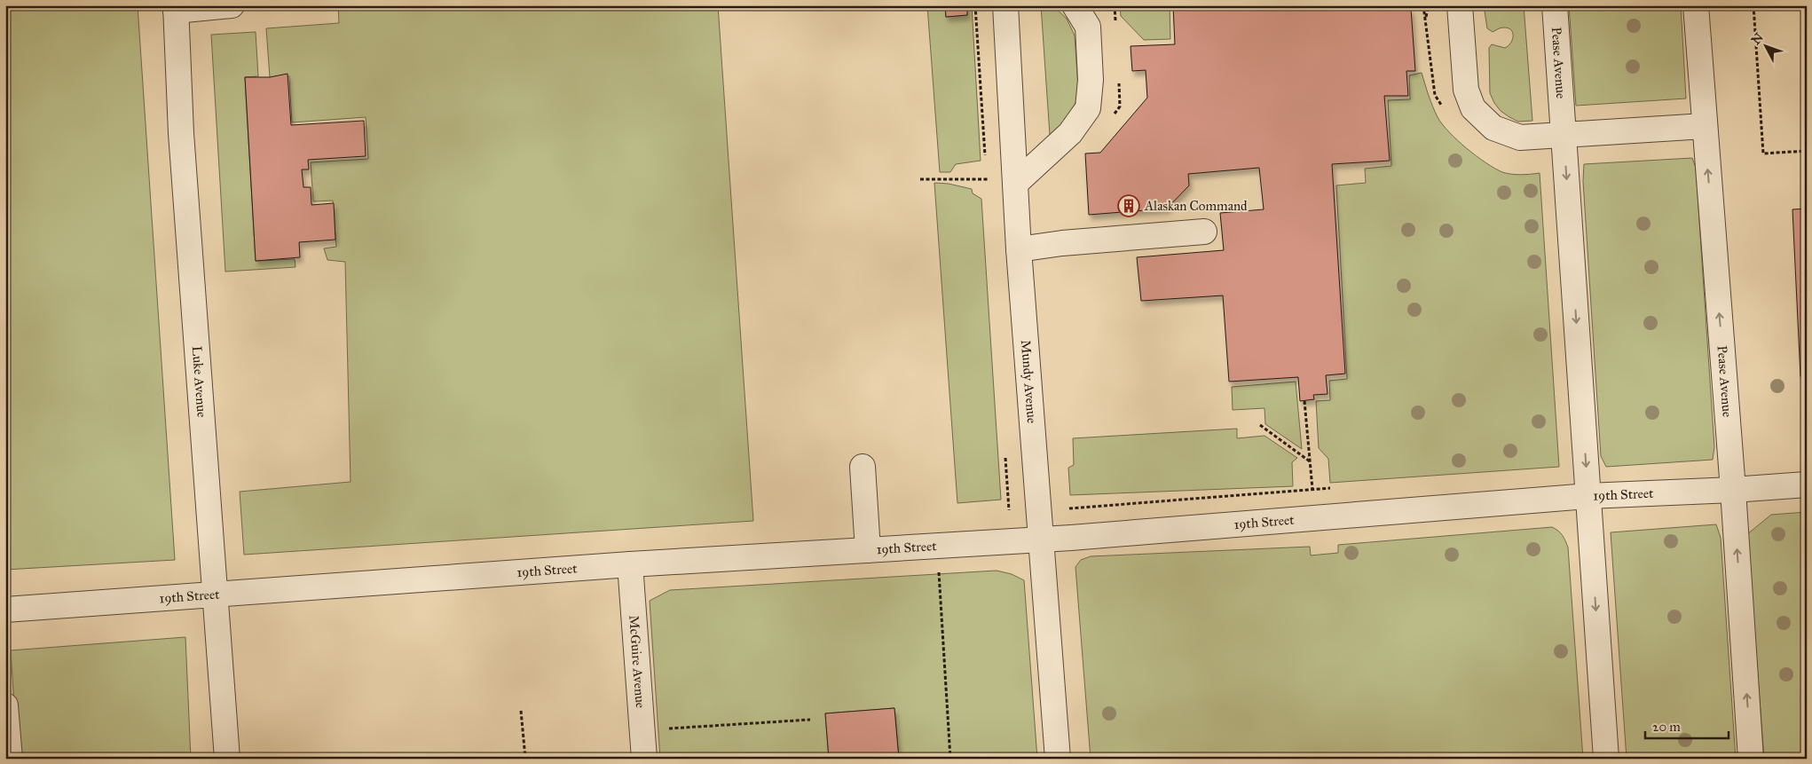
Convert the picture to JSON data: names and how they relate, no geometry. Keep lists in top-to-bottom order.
{
  "streets": {
    "street": [
      "Pease Avenue",
      "Luke Avenue",
      "Mundy Avenue",
      "19th Street",
      "McGuire Avenue"
    ]
  },
  "crossings": [
    ["Pease Avenue", "19th Street"],
    ["Luke Avenue", "19th Street"],
    ["Mundy Avenue", "19th Street"],
    ["19th Street", "McGuire Avenue"]
  ],
  "places": {
    "building": ["Alaskan Command"]
  },
  "scale_bar": "20 m",
  "north": "top left"
}
